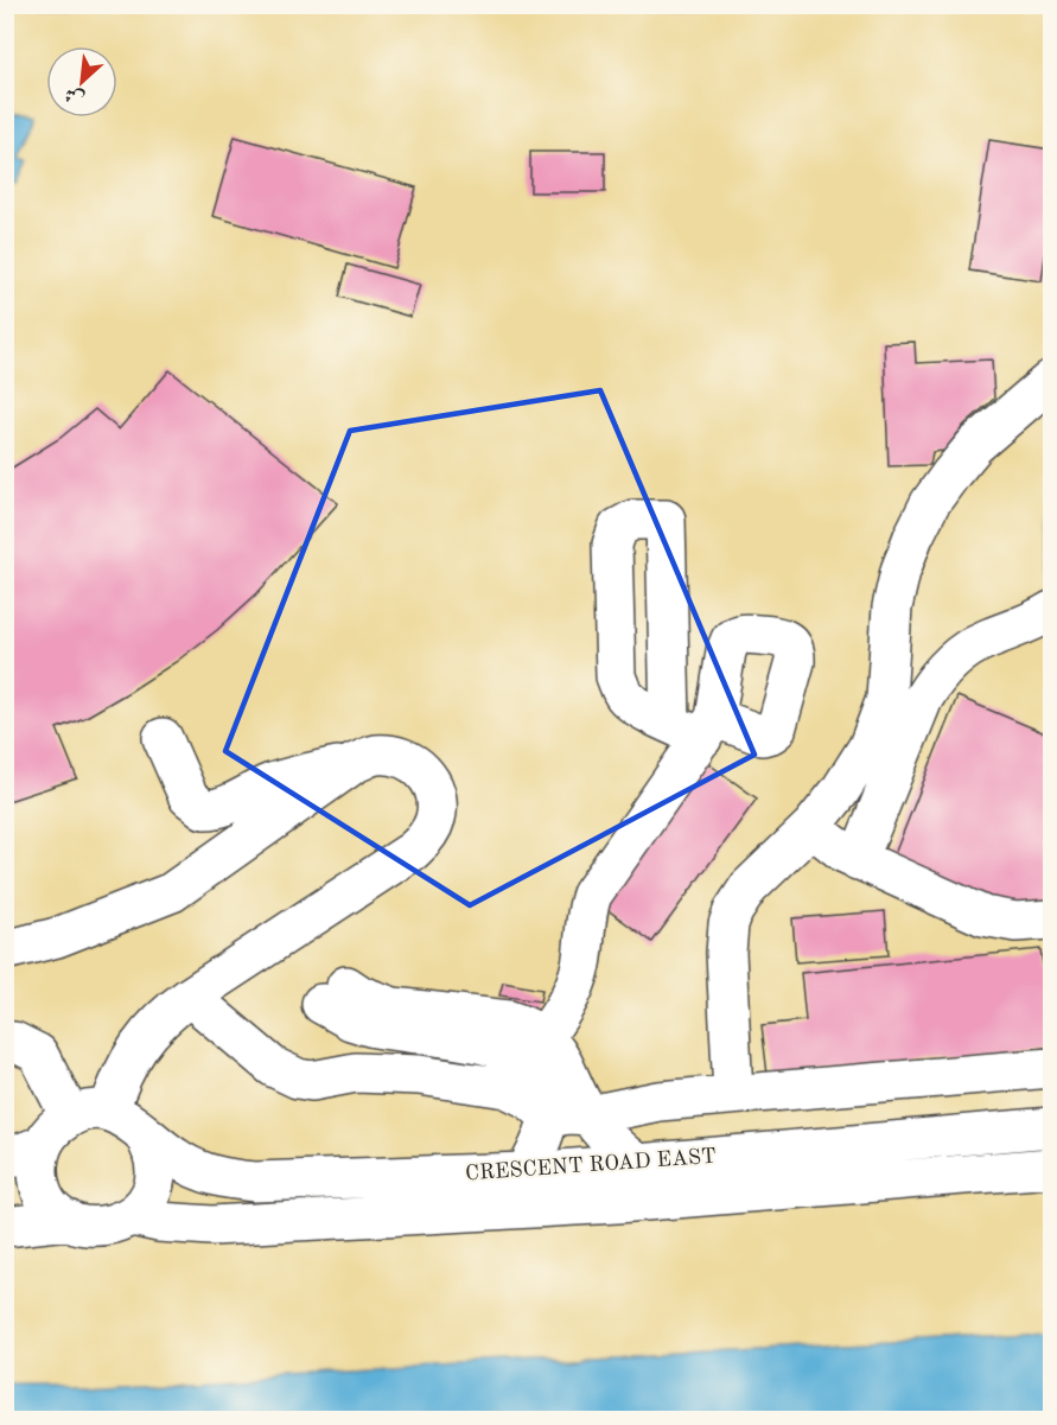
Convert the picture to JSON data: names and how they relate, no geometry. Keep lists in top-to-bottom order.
{
  "streets": {
    "main road": ["CRESCENT ROAD EAST"]
  },
  "north": "bottom left"
}
